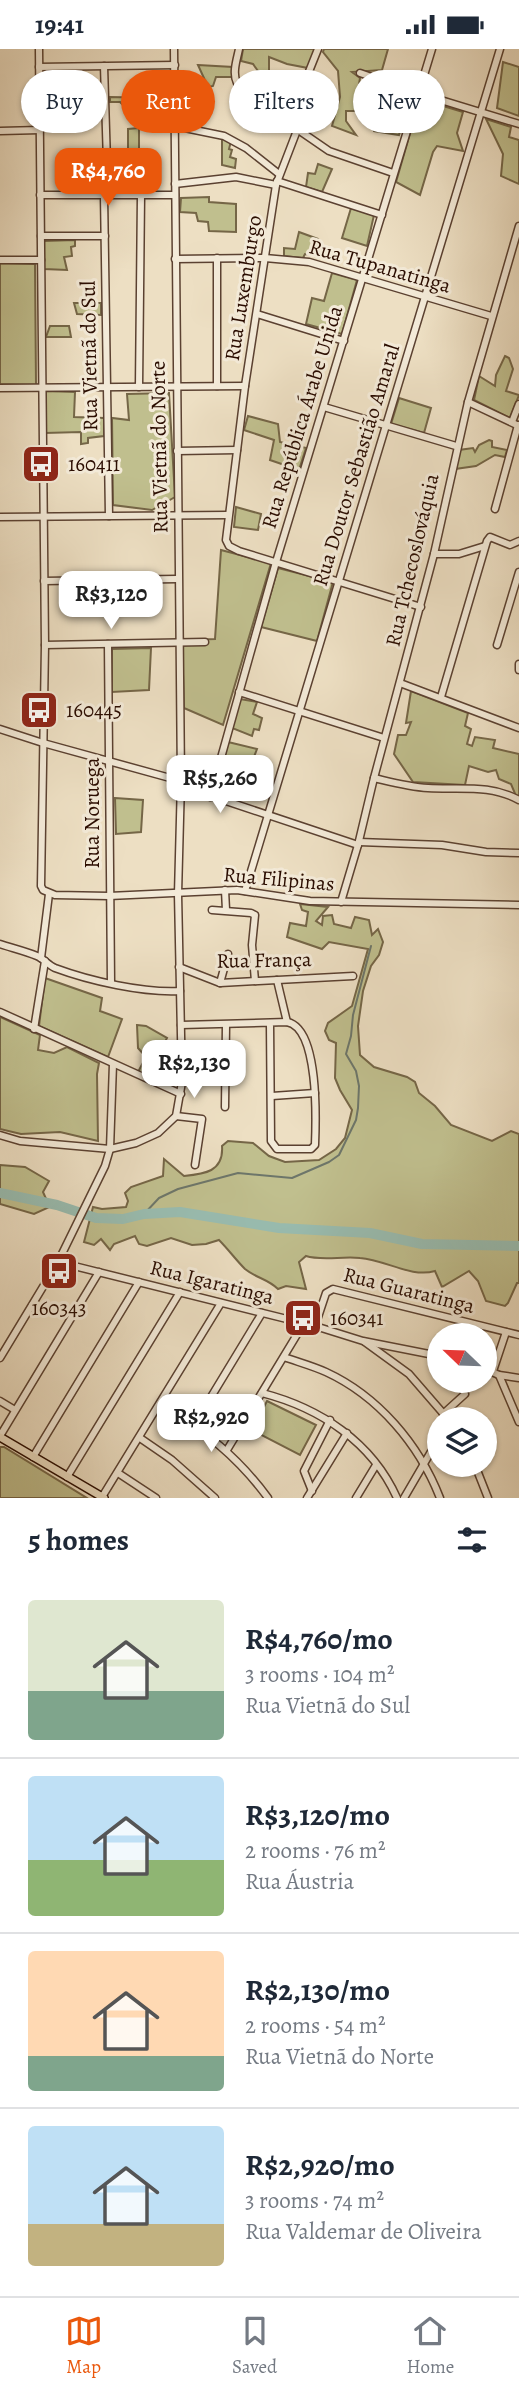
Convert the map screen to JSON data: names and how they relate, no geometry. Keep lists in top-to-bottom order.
{
  "streets": {
    "street": [
      "Rua Tupanatinga",
      "Rua Luxemburgo",
      "Rua Vietnã do Sul",
      "Rua República Árabe Unida",
      "Rua Vietnã do Norte",
      "Rua Doutor Sebastião Amaral",
      "Rua Tchecoslováquia",
      "Rua Noruega",
      "Rua Filipinas",
      "Rua França",
      "Rua Igaratinga",
      "Rua Guaratinga"
    ]
  },
  "crossings": [
    ["Rua Tupanatinga", "Rua Luxemburgo"],
    ["Rua Tupanatinga", "Rua República Árabe Unida"],
    ["Rua Tupanatinga", "Rua Vietnã do Norte"],
    ["Rua Tupanatinga", "Rua Doutor Sebastião Amaral"],
    ["Rua Tupanatinga", "Rua Tchecoslováquia"],
    ["Rua Luxemburgo", "Rua República Árabe Unida"],
    ["Rua Vietnã do Norte", "Rua Filipinas"],
    ["Rua Vietnã do Norte", "Rua França"],
    ["Rua Doutor Sebastião Amaral", "Rua Filipinas"],
    ["Rua Tchecoslováquia", "Rua Filipinas"],
    ["Rua Noruega", "Rua Filipinas"],
    ["Rua Igaratinga", "Rua Guaratinga"]
  ],
  "places": {
    "bus stop": [
      "160411",
      "160445",
      "160343",
      "160341"
    ]
  },
  "north": "top left",
  "page": {
    "status": "19:41",
    "chip": [
      "Buy",
      "Rent",
      "Filters",
      "New"
    ],
    "price": [
      "R$4,760",
      "R$3,120",
      "R$5,260",
      "R$2,130",
      "R$2,920"
    ],
    "heading": "5 homes",
    "list": [
      {
        "name": "R$4,760/mo",
        "note": "3 rooms · 104 m² · Rua Vietnã do Sul"
      },
      {
        "name": "R$3,120/mo",
        "note": "2 rooms · 76 m² · Rua Áustria"
      },
      {
        "name": "R$2,130/mo",
        "note": "2 rooms · 54 m² · Rua Vietnã do Norte"
      },
      {
        "name": "R$2,920/mo",
        "note": "3 rooms · 74 m² · Rua Valdemar de Oliveira"
      }
    ],
    "tabs": ["Map", "Saved", "Home"]
  }
}
